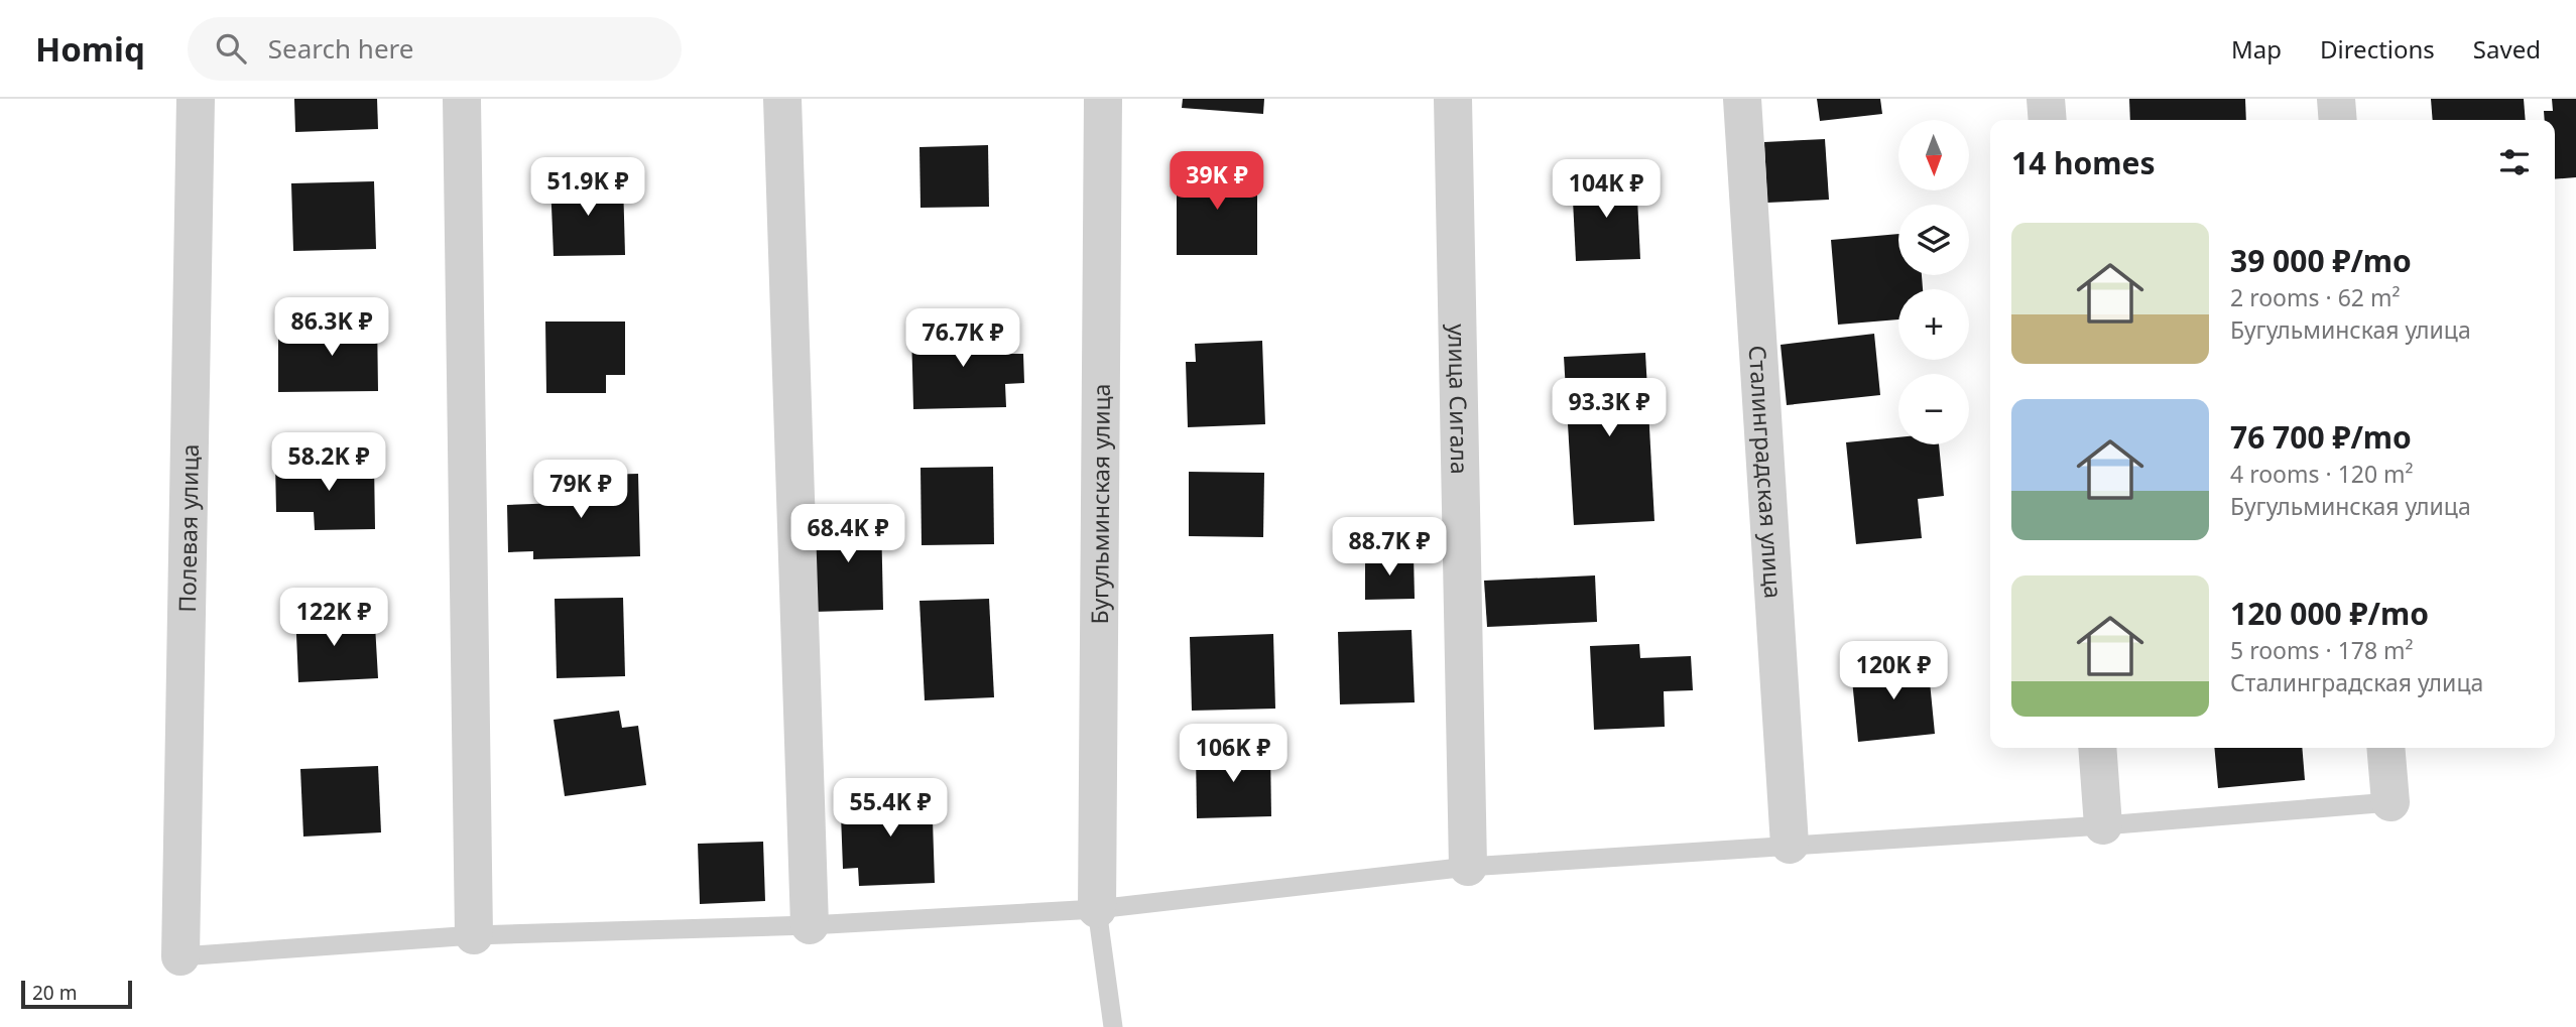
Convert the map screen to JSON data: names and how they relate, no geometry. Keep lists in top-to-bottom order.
{
  "streets": {
    "street": [
      "улица Сигала",
      "Сталинградская улица",
      "Бугульминская улица",
      "Полевая улица"
    ]
  },
  "scale_bar": "20 m",
  "north": "bottom",
  "page": {
    "header": "Homiq",
    "search": "Search here",
    "nav": ["Map", "Directions", "Saved"],
    "map_buttons": ["+", "−"],
    "heading": "14 homes",
    "price": [
      "39K ₽",
      "51.9K ₽",
      "104K ₽",
      "86.3K ₽",
      "76.7K ₽",
      "93.3K ₽",
      "58.2K ₽",
      "79K ₽",
      "68.4K ₽",
      "88.7K ₽",
      "122K ₽",
      "120K ₽",
      "106K ₽",
      "55.4K ₽"
    ],
    "list": [
      {
        "name": "39 000 ₽/mo",
        "note": "2 rooms · 62 m² · Бугульминская улица"
      },
      {
        "name": "76 700 ₽/mo",
        "note": "4 rooms · 120 m² · Бугульминская улица"
      },
      {
        "name": "120 000 ₽/mo",
        "note": "5 rooms · 178 m² · Сталинградская улица"
      }
    ],
    "scale": "20 m"
  }
}
